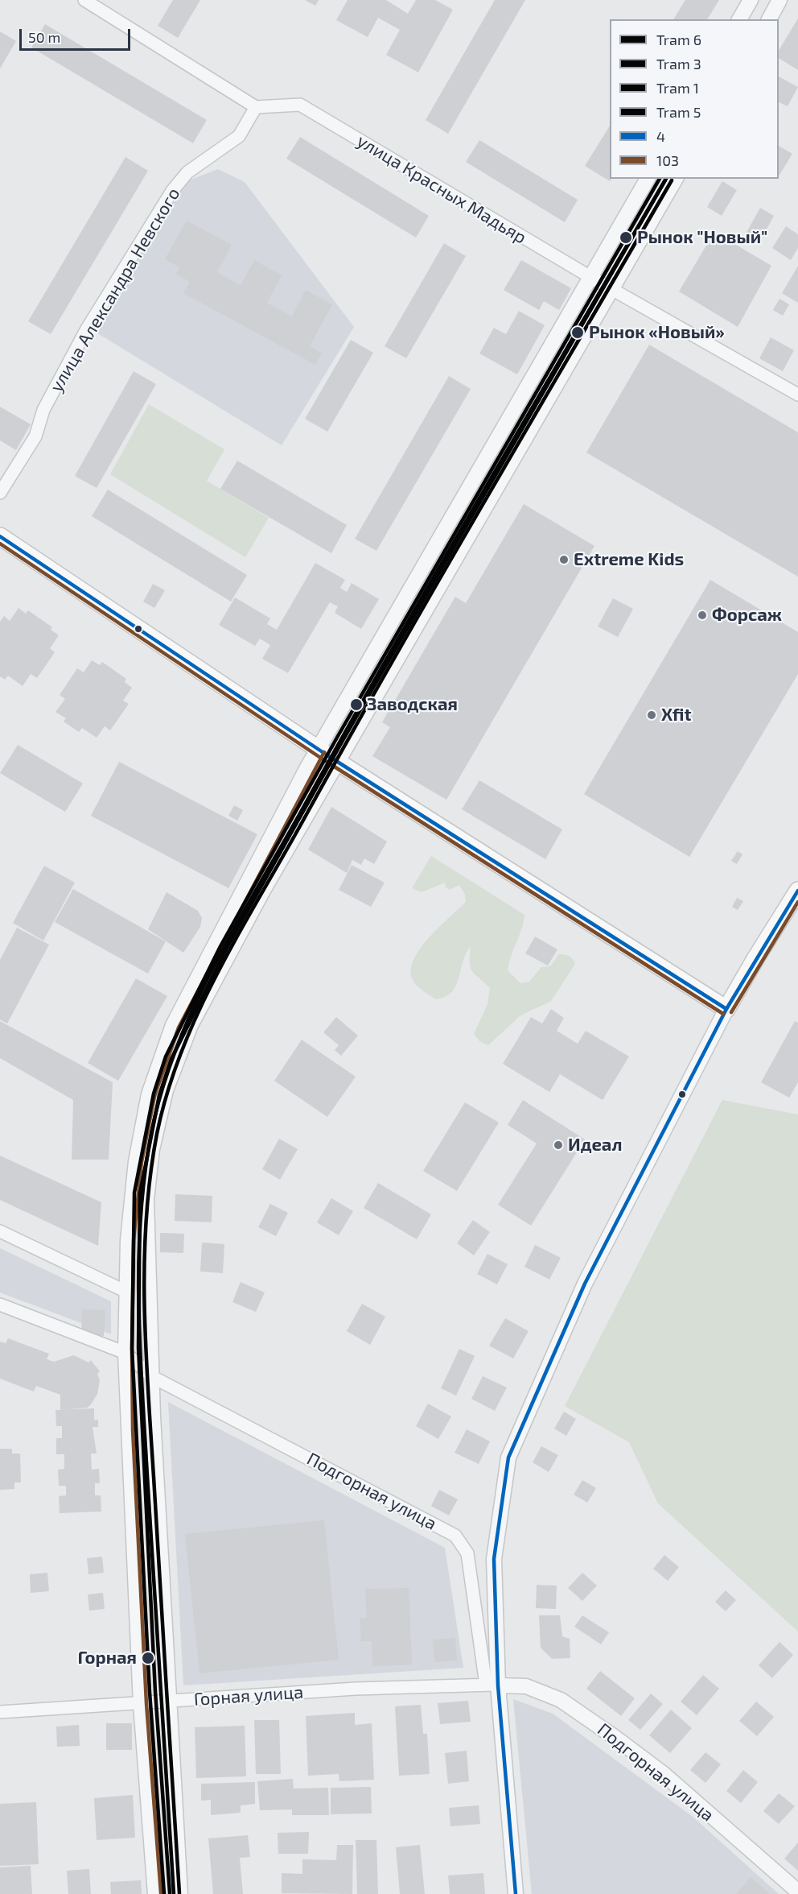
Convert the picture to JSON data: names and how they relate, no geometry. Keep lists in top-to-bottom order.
{
  "streets": {
    "street": [
      "улица Красных Мадьяр",
      "улица Александра Невского",
      "Подгорная улица",
      "Горная улица"
    ]
  },
  "crossings": [
    ["улица Красных Мадьяр", "улица Александра Невского"],
    ["Подгорная улица", "Горная улица"]
  ],
  "places": [
    "Рынок \"Новый\"",
    "Рынок «Новый»",
    "Extreme Kids",
    "Форсаж",
    "Заводская",
    "Xfit",
    "Идеал",
    "Горная"
  ],
  "lines": [
    "tram line 6",
    "tram line 1",
    "tram line 3",
    "tram line 5",
    "transit line 4",
    "transit line 103"
  ],
  "legend": [
    "Tram 6",
    "Tram 3",
    "Tram 1",
    "Tram 5",
    "4",
    "103"
  ],
  "scale_bar": "50 m"
}
